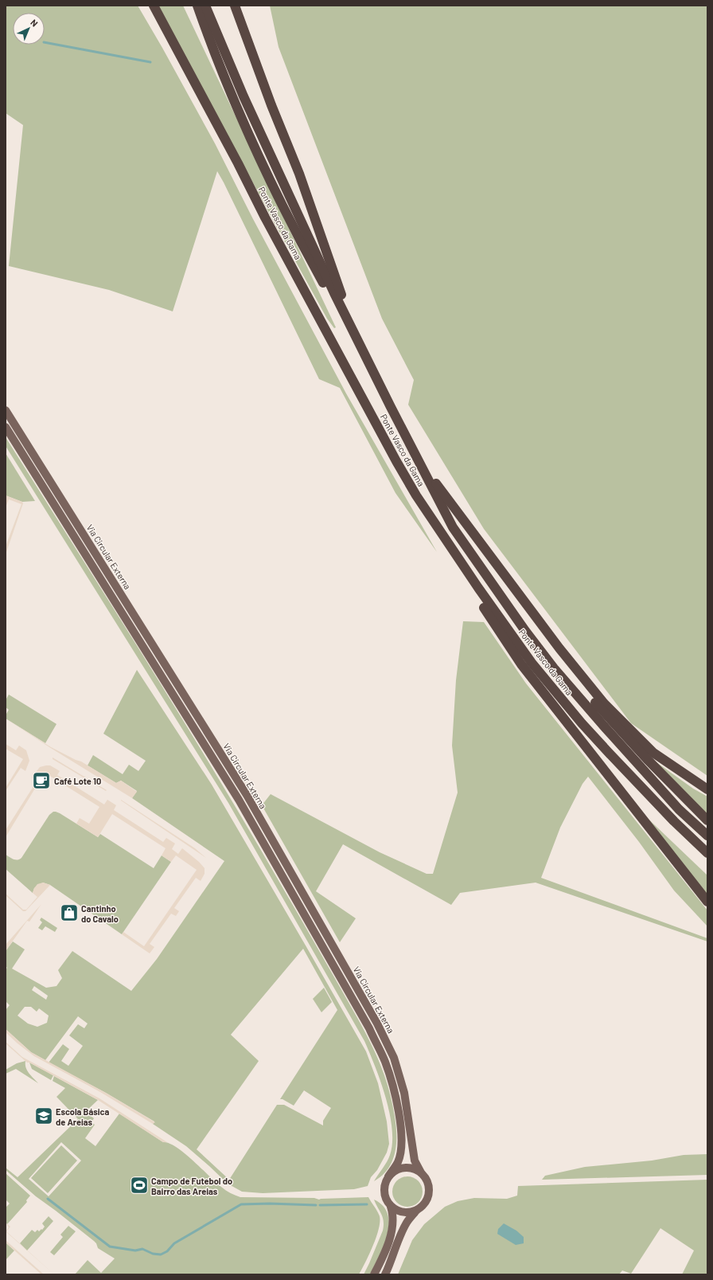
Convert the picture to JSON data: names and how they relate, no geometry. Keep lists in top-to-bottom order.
{
  "streets": {
    "highway": ["Ponte Vasco da Gama"],
    "main road": ["Via Circular Externa"]
  },
  "places": {
    "cafe": ["Café Lote 10"],
    "shop": ["Cantinho do Cavalo"],
    "school or university": ["Escola Básica de Areias"],
    "sports": ["Campo de Futebol do Bairro das Areias"]
  },
  "north": "top right"
}
